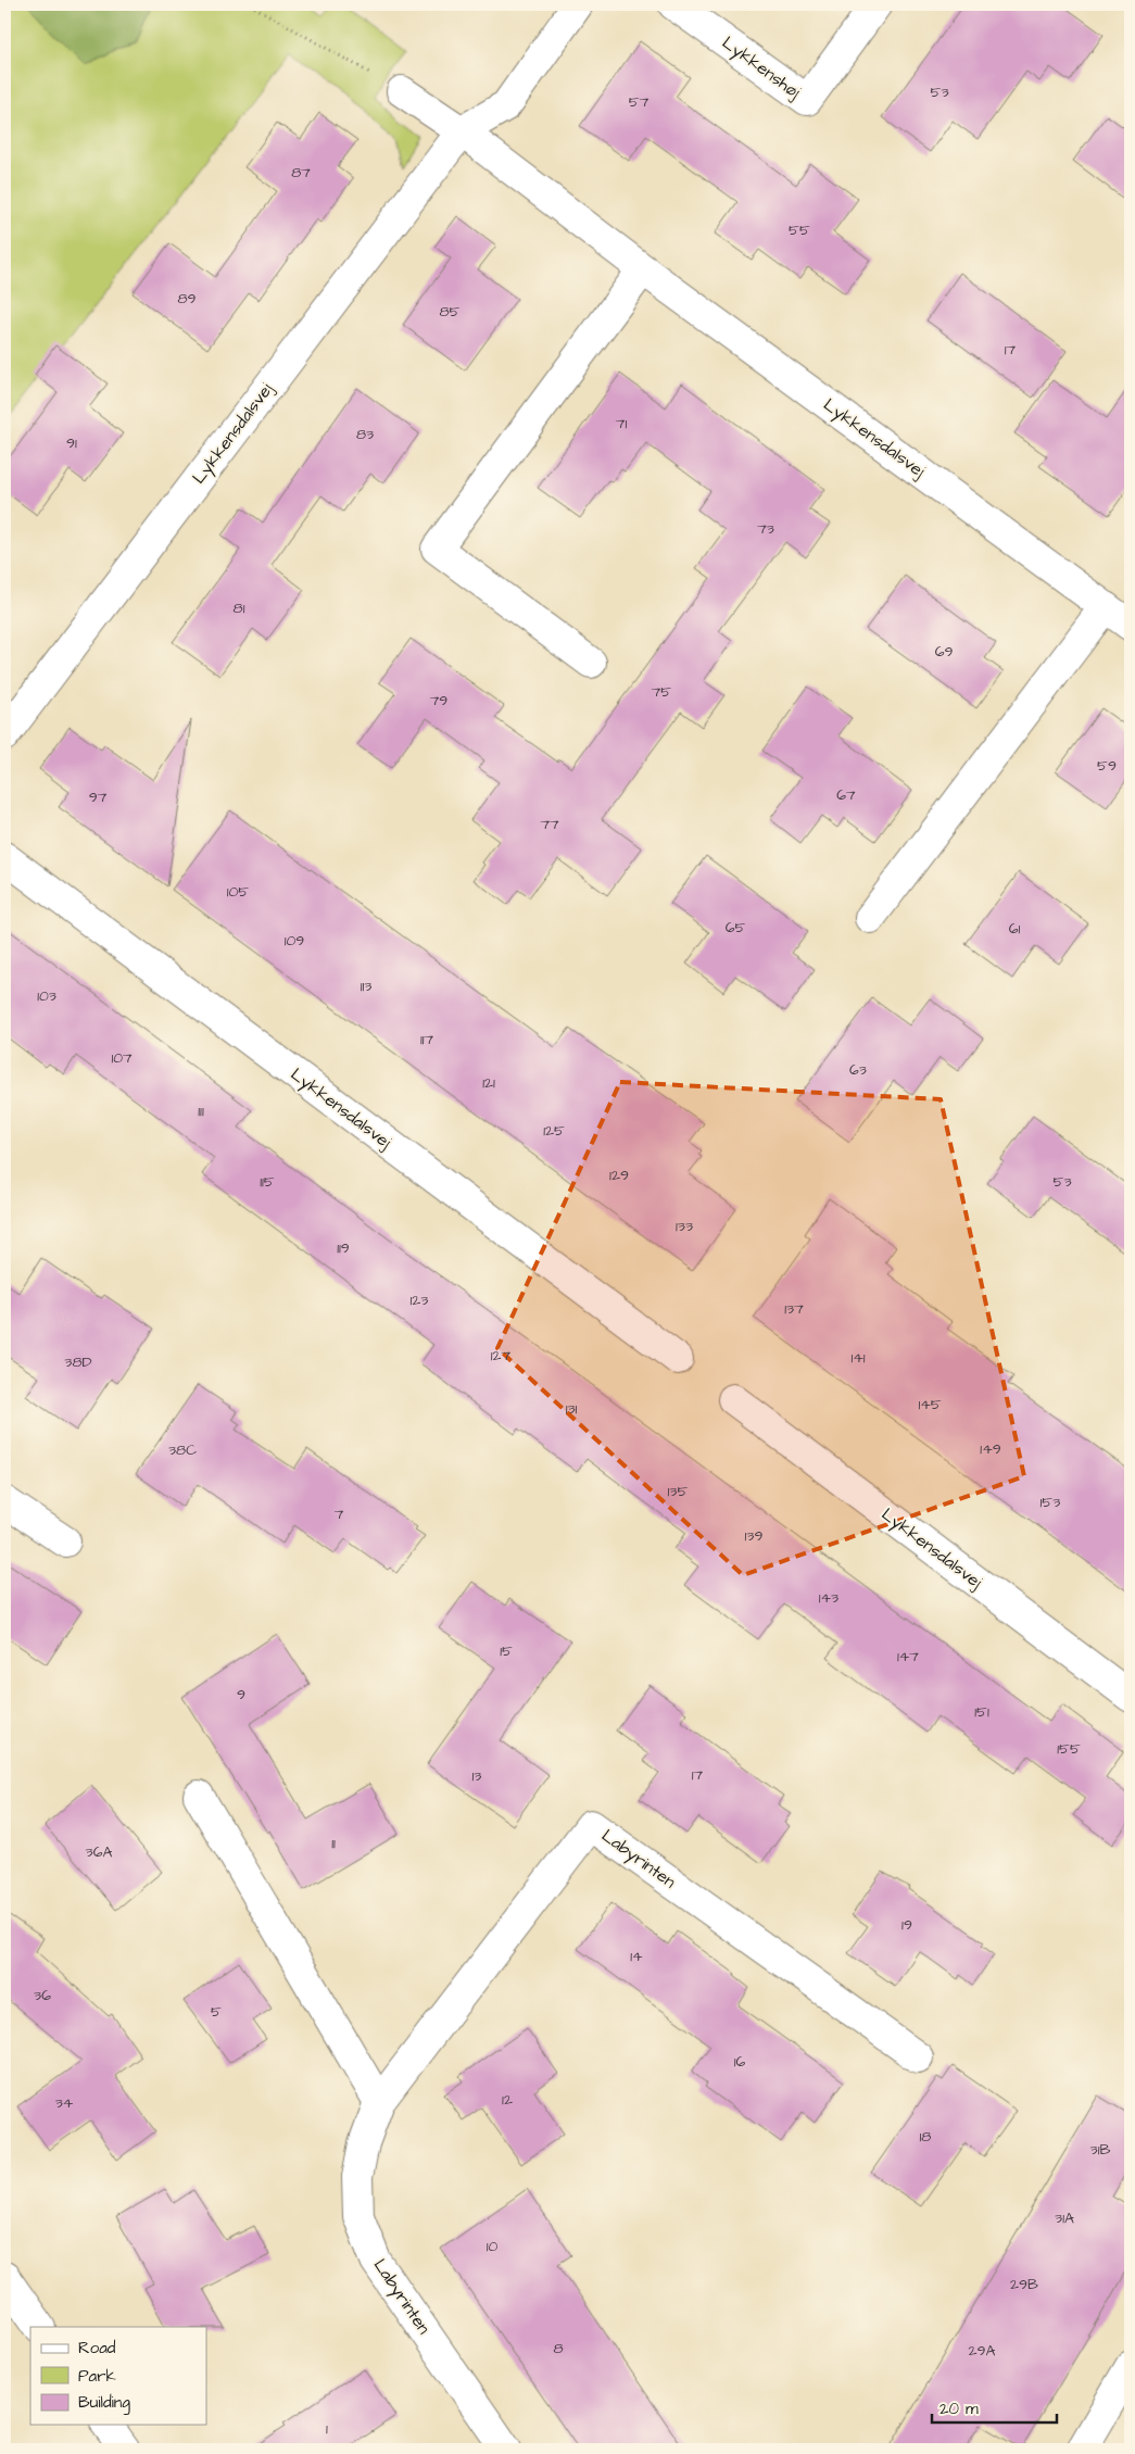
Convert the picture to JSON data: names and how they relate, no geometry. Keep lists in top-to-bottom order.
{
  "streets": {
    "street": ["Lykkenshøj", "Lykkensdalsvej", "Labyrinten"]
  },
  "house_numbers": [
    "53",
    "57",
    "87",
    "55",
    "89",
    "85",
    "17",
    "71",
    "83",
    "91",
    "73",
    "81",
    "69",
    "75",
    "79",
    "59",
    "67",
    "97",
    "77",
    "105",
    "65",
    "61",
    "109",
    "113",
    "103",
    "117",
    "107",
    "63",
    "121",
    "111",
    "125",
    "129",
    "115",
    "53",
    "133",
    "119",
    "123",
    "137",
    "127",
    "141",
    "38D",
    "145",
    "131",
    "149",
    "38C",
    "135",
    "153",
    "7",
    "139",
    "143",
    "15",
    "147",
    "9",
    "151",
    "155",
    "17",
    "13",
    "11",
    "36A",
    "19",
    "14",
    "36",
    "5",
    "16",
    "12",
    "34",
    "18",
    "31B",
    "31A",
    "10",
    "29B",
    "8",
    "29A",
    "1"
  ],
  "legend": ["Road", "Park", "Building"],
  "scale_bar": "20 m"
}
